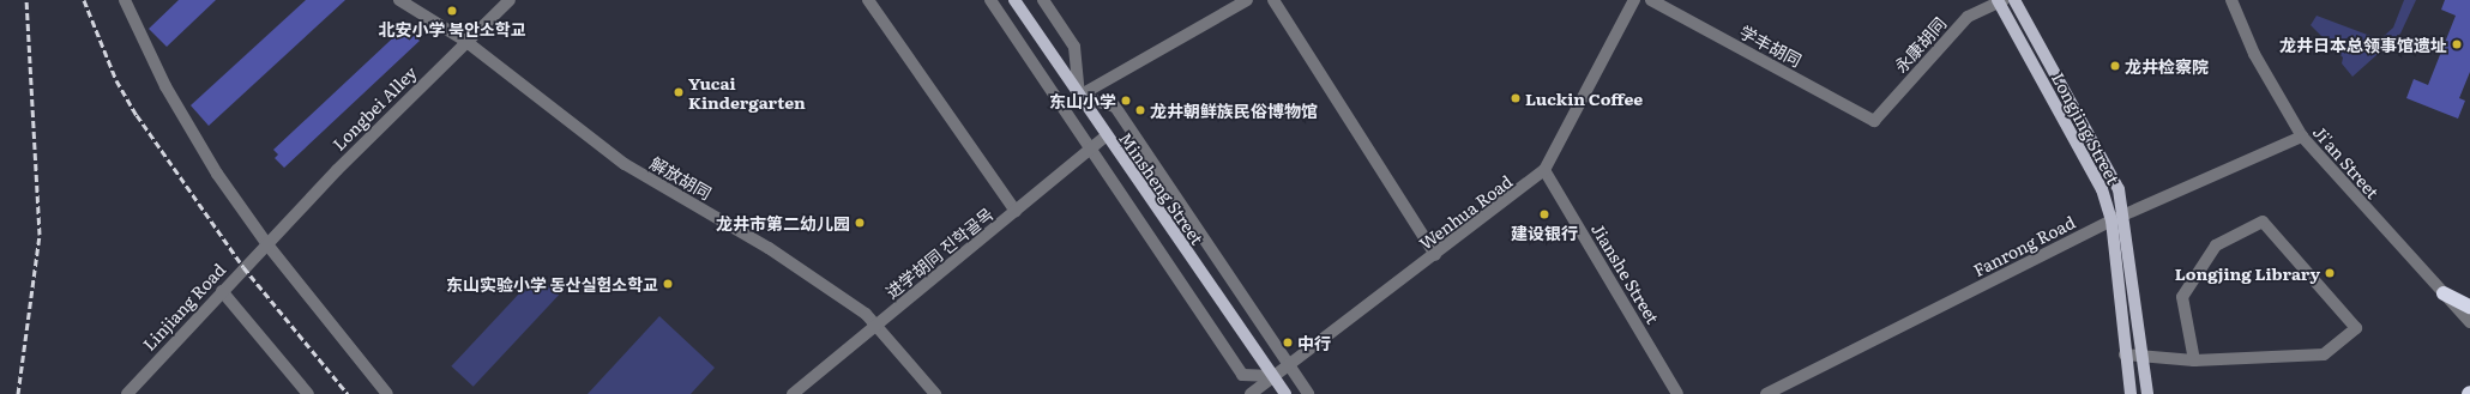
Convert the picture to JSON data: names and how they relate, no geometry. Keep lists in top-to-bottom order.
{
  "streets": {
    "main road": ["Longjing Street", "Minsheng Street"],
    "street": [
      "永康胡同",
      "学丰胡同",
      "Longbei Alley",
      "Ji'an Street",
      "解放胡同",
      "Wenhua Road",
      "Fanrong Road",
      "进学胡同 진학골목",
      "Jianshe Street",
      "Linjiang Road"
    ]
  },
  "crossings": [
    ["永康胡同", "学丰胡同"],
    ["永康胡同", "Longjing Street"],
    ["Longbei Alley", "解放胡同"],
    ["Longbei Alley", "Linjiang Road"],
    ["Longjing Street", "Fanrong Road"],
    ["Ji'an Street", "Fanrong Road"],
    ["解放胡同", "进学胡同 진학골목"],
    ["Minsheng Street", "Wenhua Road"],
    ["Minsheng Street", "进学胡同 진학골목"],
    ["Wenhua Road", "Jianshe Street"]
  ],
  "places": [
    "北安小学 북안소학교",
    "龙井日本总领事馆遗址",
    "龙井检察院",
    "Yucai Kindergarten",
    "Luckin Coffee",
    "东山小学",
    "龙井朝鲜族民俗博物馆",
    "建设银行",
    "龙井市第二幼儿园",
    "Longjing Library",
    "东山实验小学 동산실험소학교",
    "中行"
  ]
}
